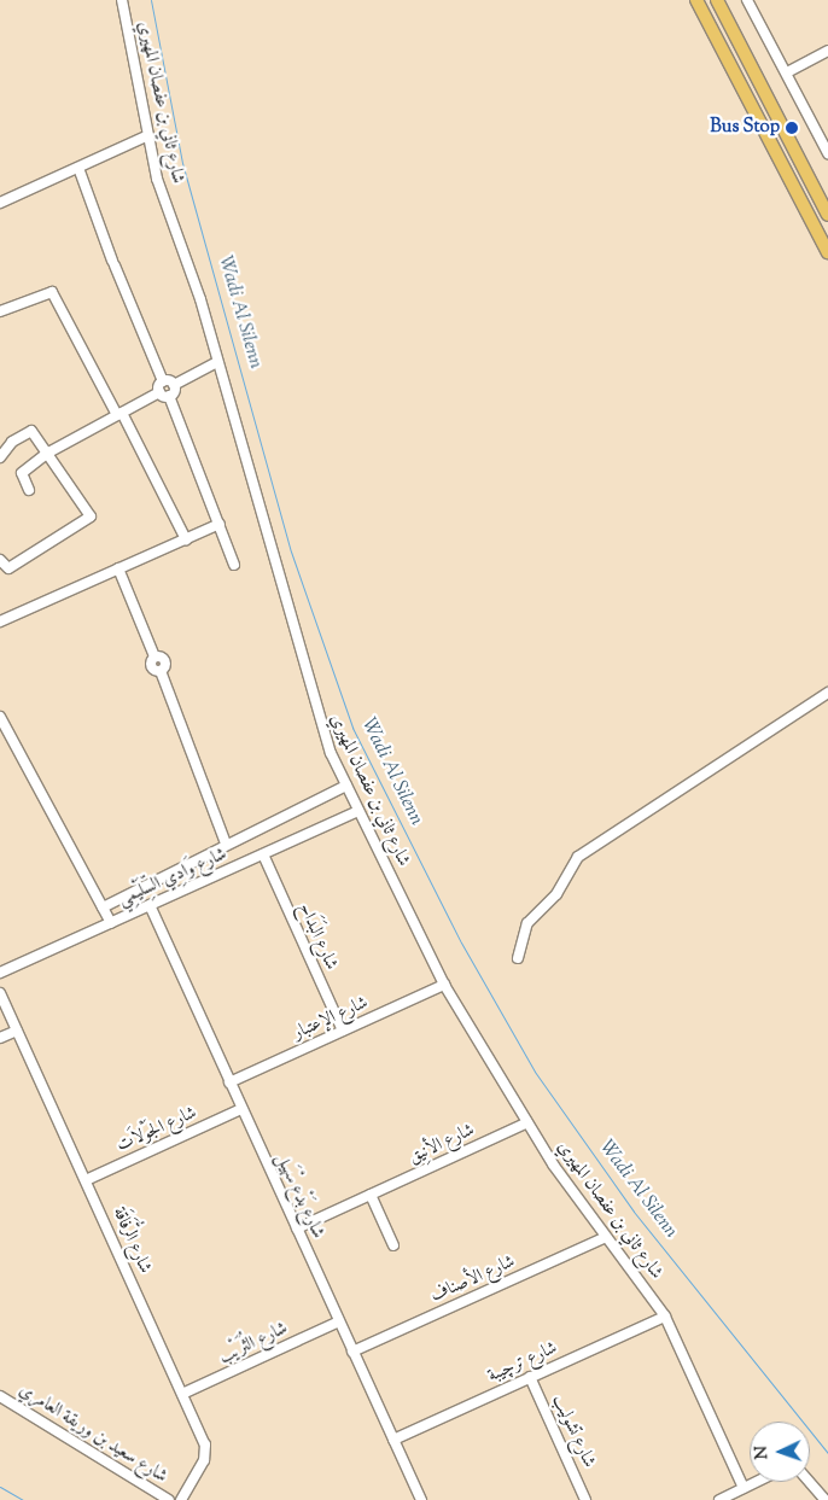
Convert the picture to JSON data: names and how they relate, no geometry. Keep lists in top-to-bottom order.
{
  "streets": {
    "street": [
      "شارع ثاني بن عفصان المهيري",
      "شارع وَادِي السِّلَيْمِي",
      "شارع البَدَاح",
      "شارع الإعتبار",
      "شارع الجَوْلاَت",
      "شارع الأنِيق",
      "شارع بَدْع سْهَيل",
      "شارع الرُّفَاقَة",
      "شارع الأصناف",
      "شارع الثُرَيْب",
      "شارع ترچيبة",
      "شارع تشوليب",
      "شارع سعيد بن وريقة العامري"
    ]
  },
  "crossings": [
    ["شارع ثاني بن عفصان المهيري", "شارع وَادِي السِّلَيْمِي"],
    ["شارع ثاني بن عفصان المهيري", "شارع الإعتبار"],
    ["شارع ثاني بن عفصان المهيري", "شارع الأنِيق"],
    ["شارع ثاني بن عفصان المهيري", "شارع الأصناف"],
    ["شارع ثاني بن عفصان المهيري", "شارع ترچيبة"],
    ["شارع وَادِي السِّلَيْمِي", "شارع البَدَاح"],
    ["شارع وَادِي السِّلَيْمِي", "شارع بَدْع سْهَيل"],
    ["شارع البَدَاح", "شارع الإعتبار"],
    ["شارع الإعتبار", "شارع بَدْع سْهَيل"],
    ["شارع الجَوْلاَت", "شارع بَدْع سْهَيل"],
    ["شارع الجَوْلاَت", "شارع الرُّفَاقَة"],
    ["شارع الأنِيق", "شارع بَدْع سْهَيل"],
    ["شارع بَدْع سْهَيل", "شارع الأصناف"],
    ["شارع بَدْع سْهَيل", "شارع الثُرَيْب"],
    ["شارع بَدْع سْهَيل", "شارع ترچيبة"],
    ["شارع الرُّفَاقَة", "شارع الثُرَيْب"],
    ["شارع ترچيبة", "شارع تشوليب"]
  ],
  "water": ["Wadi Al Silenn"],
  "places": ["Bus Stop"],
  "north": "left"
}
